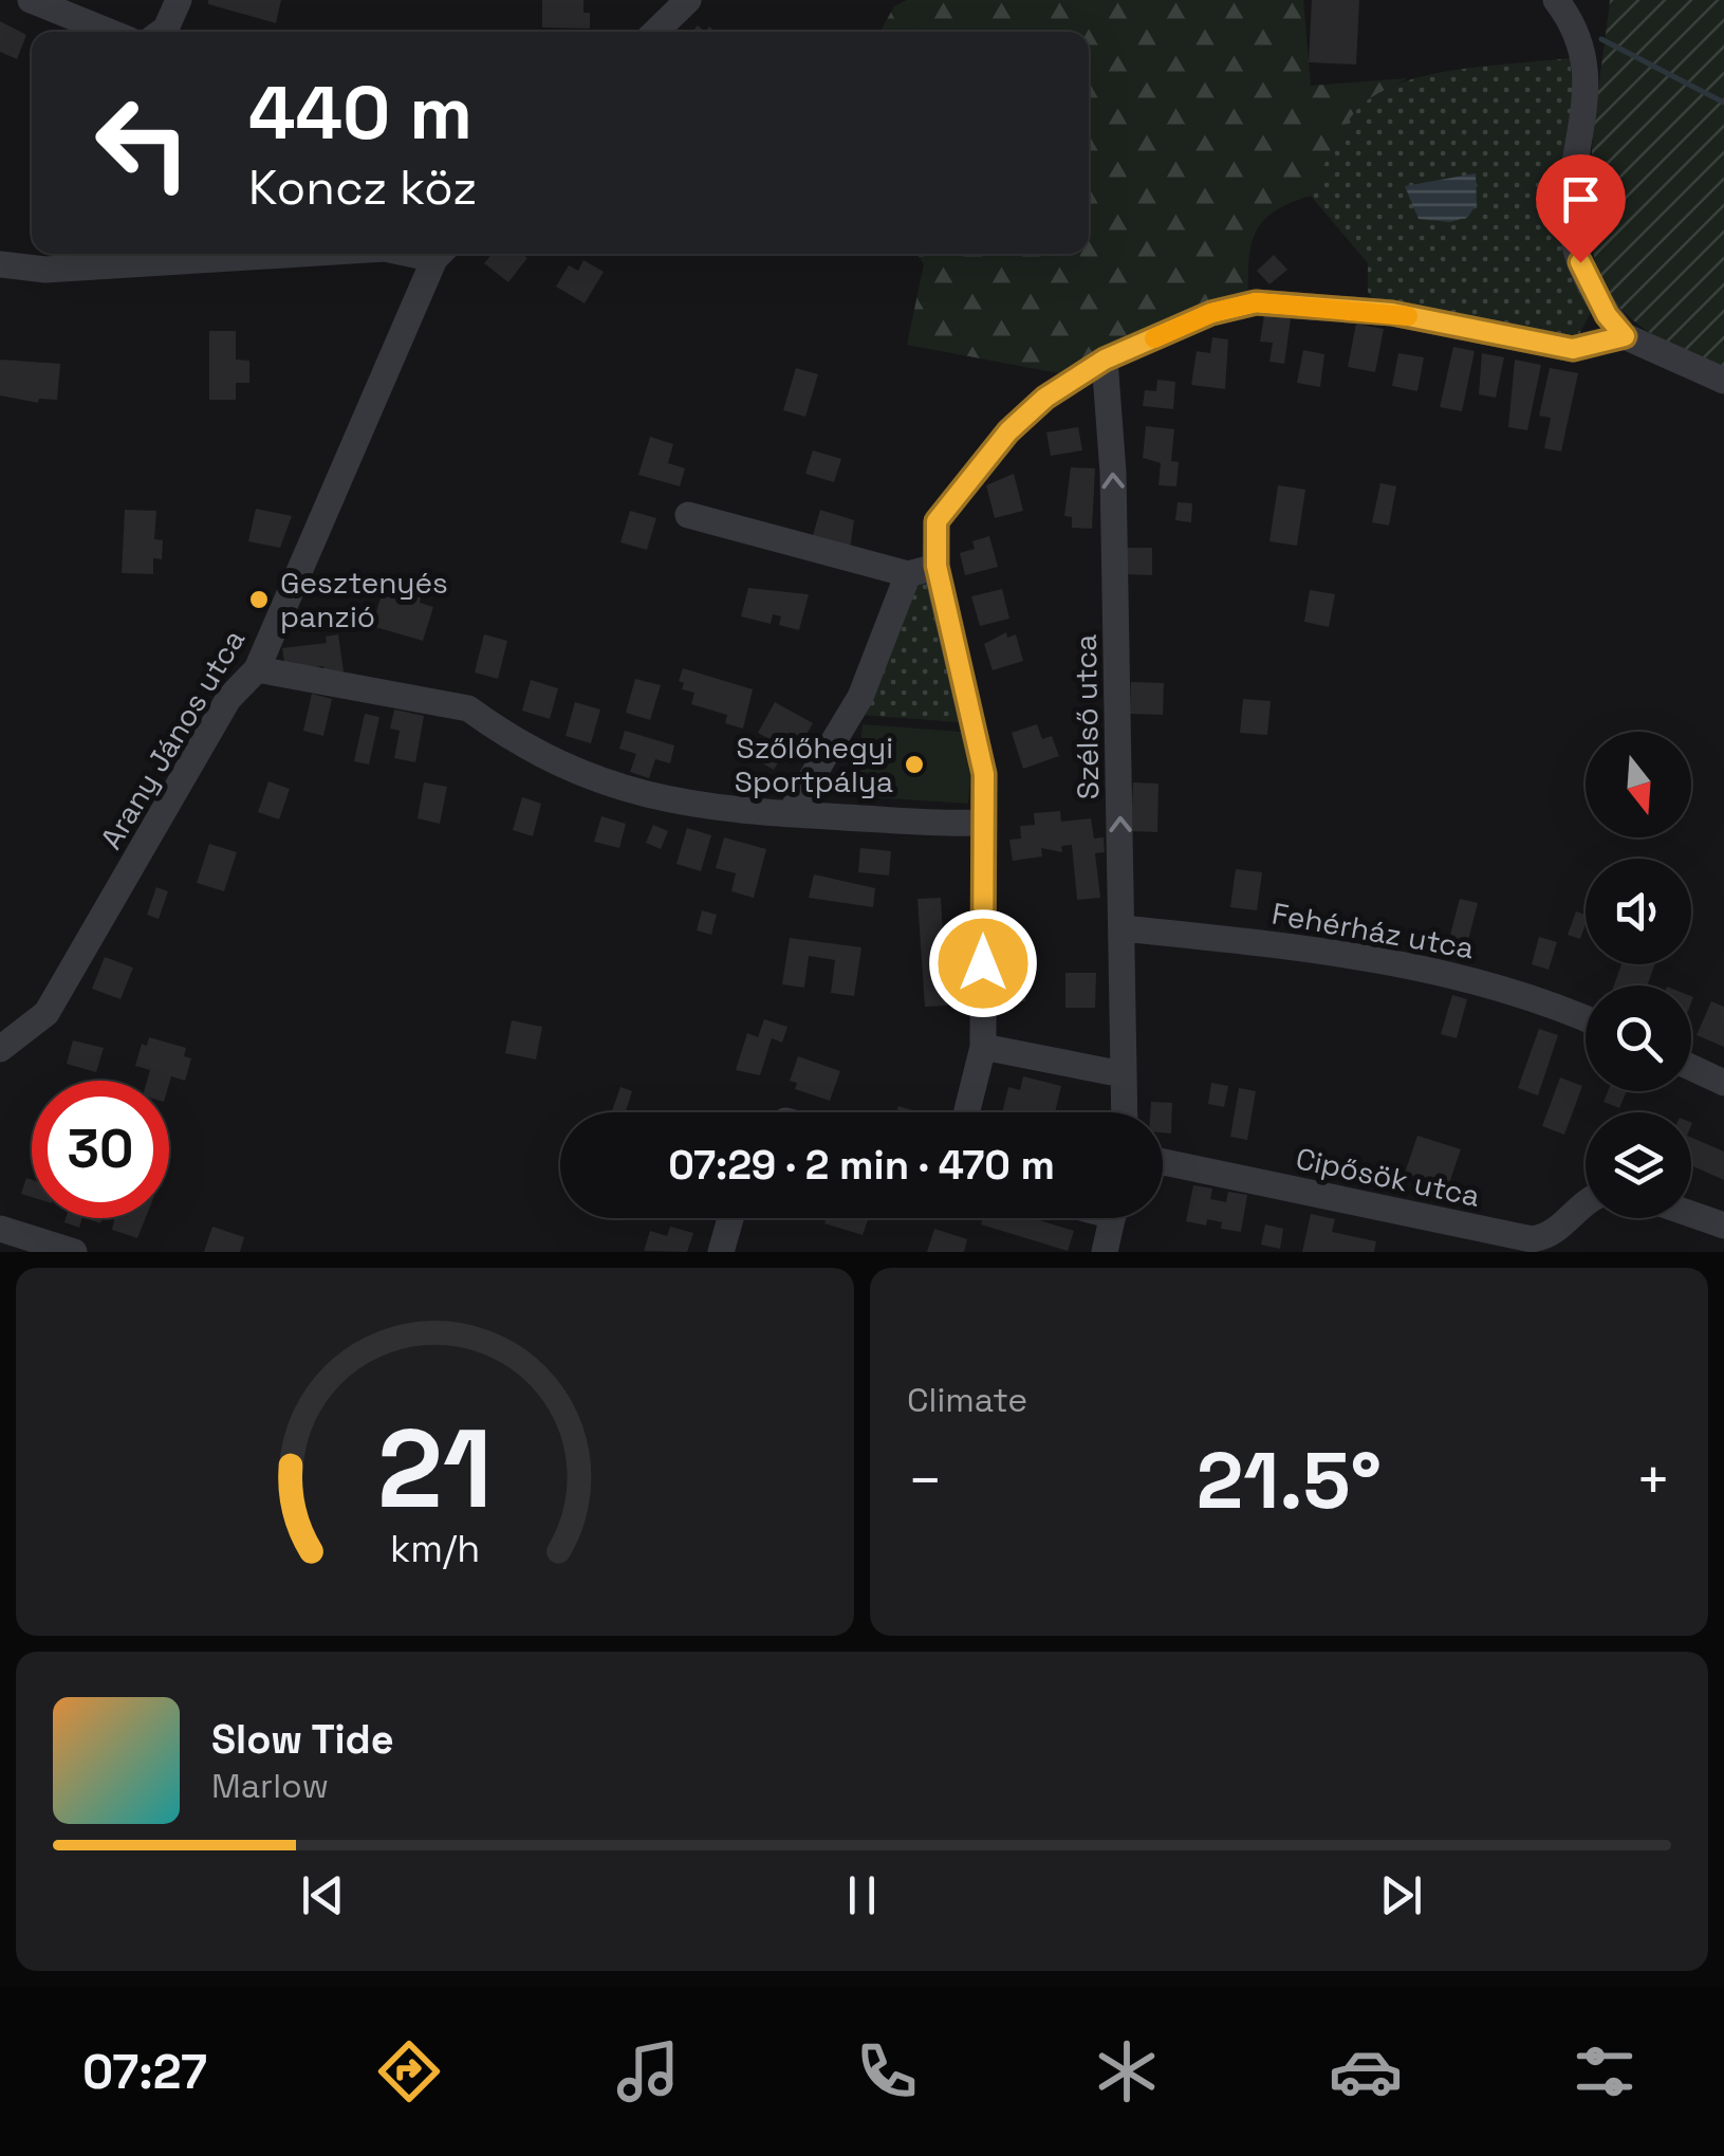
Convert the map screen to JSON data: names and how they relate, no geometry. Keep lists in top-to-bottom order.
{
  "streets": {
    "street": [
      "Szélső utca",
      "Arany János utca",
      "Fehérház utca",
      "Cipősök utca"
    ]
  },
  "crossings": [
    ["Szélső utca", "Fehérház utca"]
  ],
  "places": ["Gesztenyés panzió", "Szőlőhegyi Sportpálya"],
  "north": "bottom",
  "page": {
    "turn": ["440 m", "Koncz köz"],
    "limit": "30",
    "trip": "07:29 · 2 min · 470 m",
    "tile": "Climate",
    "heat": ["−", "21.5°", "+"],
    "song": ["Slow Tide", "Marlow"],
    "tabs": "07:27",
    "gauge": ["21", "km/h"]
  }
}
